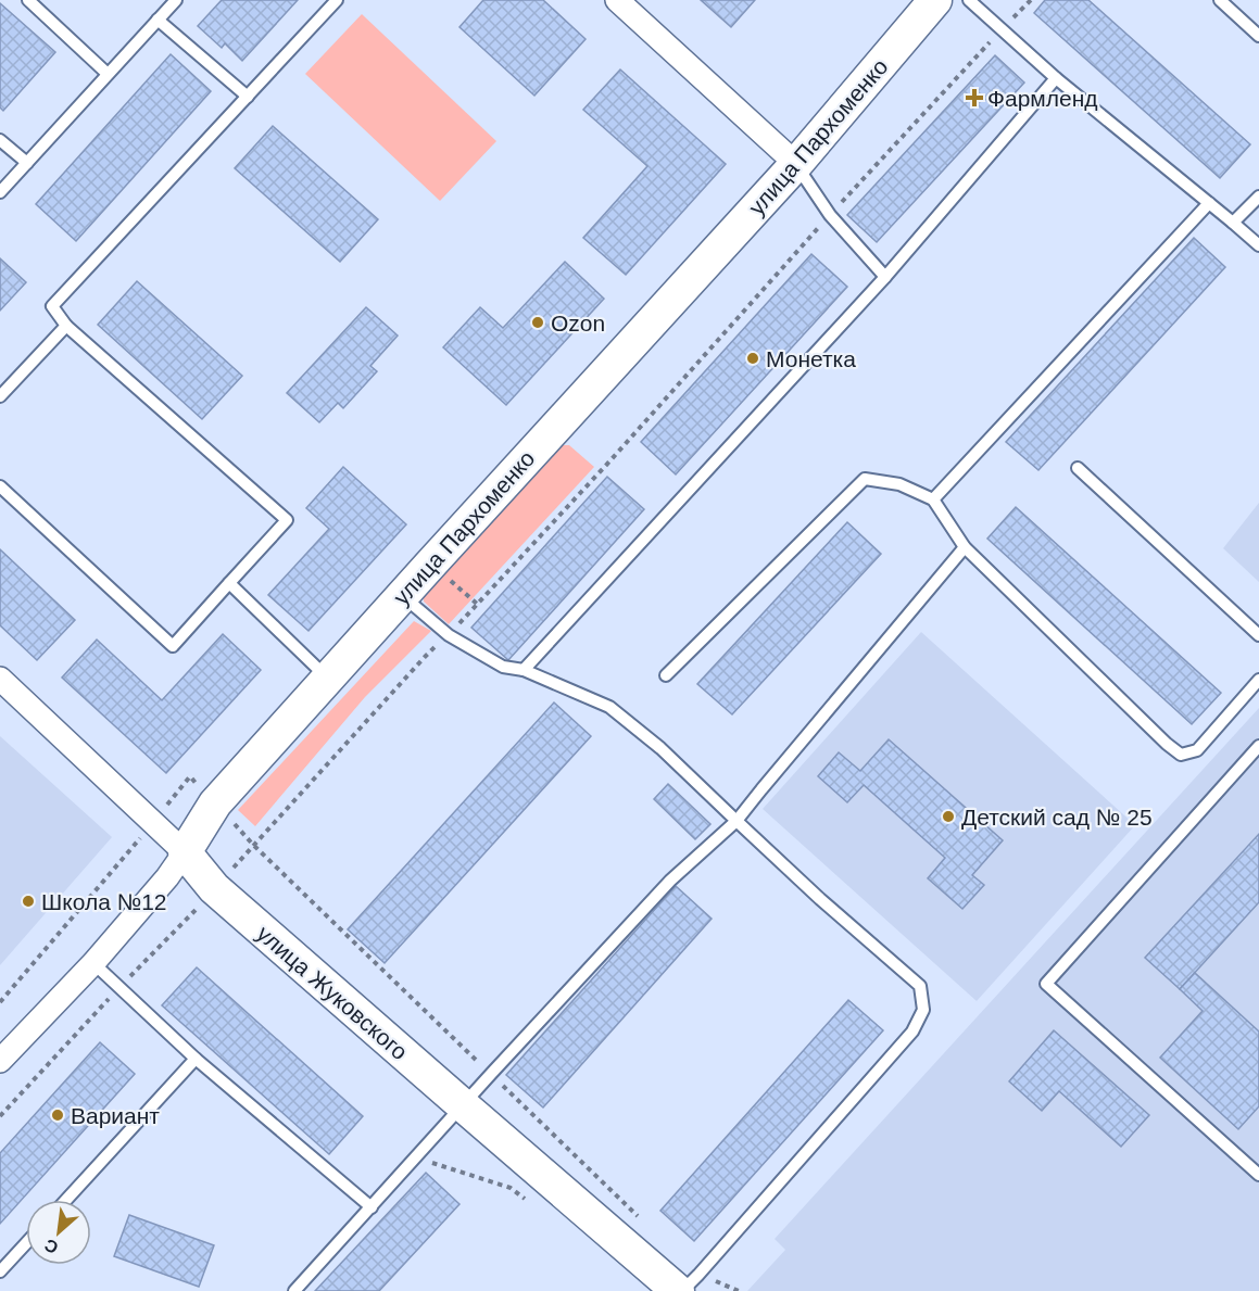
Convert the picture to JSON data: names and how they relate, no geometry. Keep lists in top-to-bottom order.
{
  "streets": {
    "street": ["улица Пархоменко", "улица Жуковского"]
  },
  "crossings": [
    ["улица Пархоменко", "улица Жуковского"]
  ],
  "places": {
    "health": ["Фармленд"],
    "other": [
      "Ozon",
      "Монетка",
      "Детский сад № 25",
      "Школа №12",
      "Вариант"
    ]
  },
  "north": "bottom left"
}
